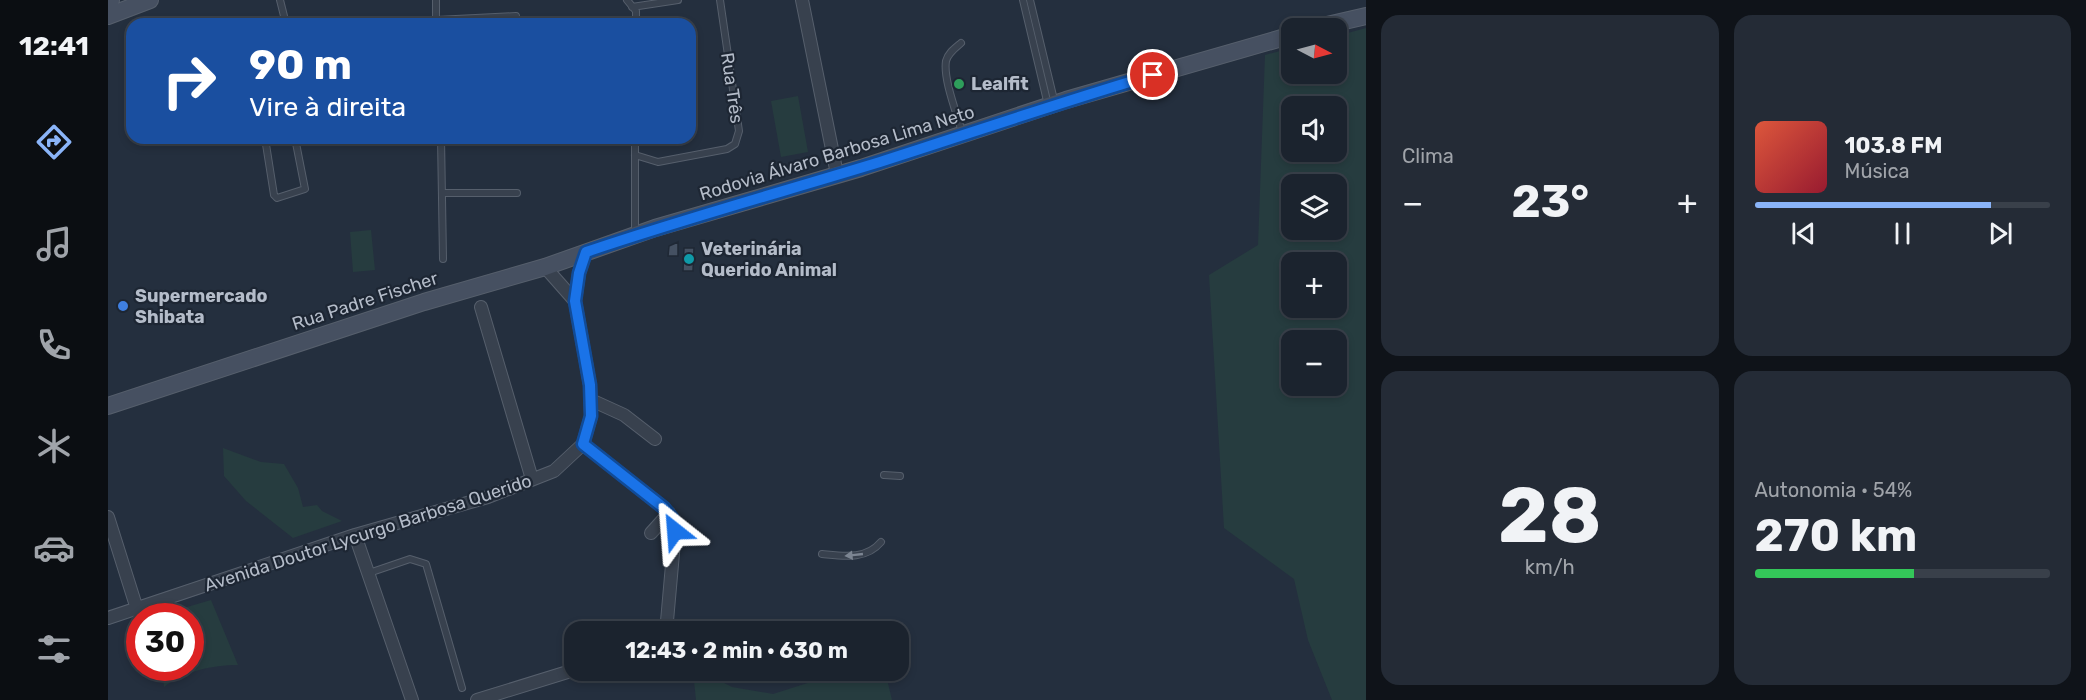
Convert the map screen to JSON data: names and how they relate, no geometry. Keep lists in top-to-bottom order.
{
  "streets": {
    "main road": ["Rodovia Álvaro Barbosa Lima Neto", "Rua Padre Fischer"],
    "street": ["Avenida Doutor Lycurgo Barbosa Querido"],
    "lane": ["Rua Três"]
  },
  "crossings": [
    ["Rodovia Álvaro Barbosa Lima Neto", "Rua Padre Fischer"]
  ],
  "places": ["Lealfit", "Veterinária Querido Animal", "Supermercado Shibata"],
  "north": "right",
  "page": {
    "tabs": "12:41",
    "tile": [
      "Clima",
      ["28", "km/h"],
      ["Autonomia · 54%", "270 km"]
    ],
    "map_buttons": ["+", "−"],
    "turn": ["90 m", "Vire à direita"],
    "song": ["103.8 FM", "Música"],
    "heat": ["−", "23°", "+"],
    "limit": "30",
    "trip": "12:43 · 2 min · 630 m"
  }
}
